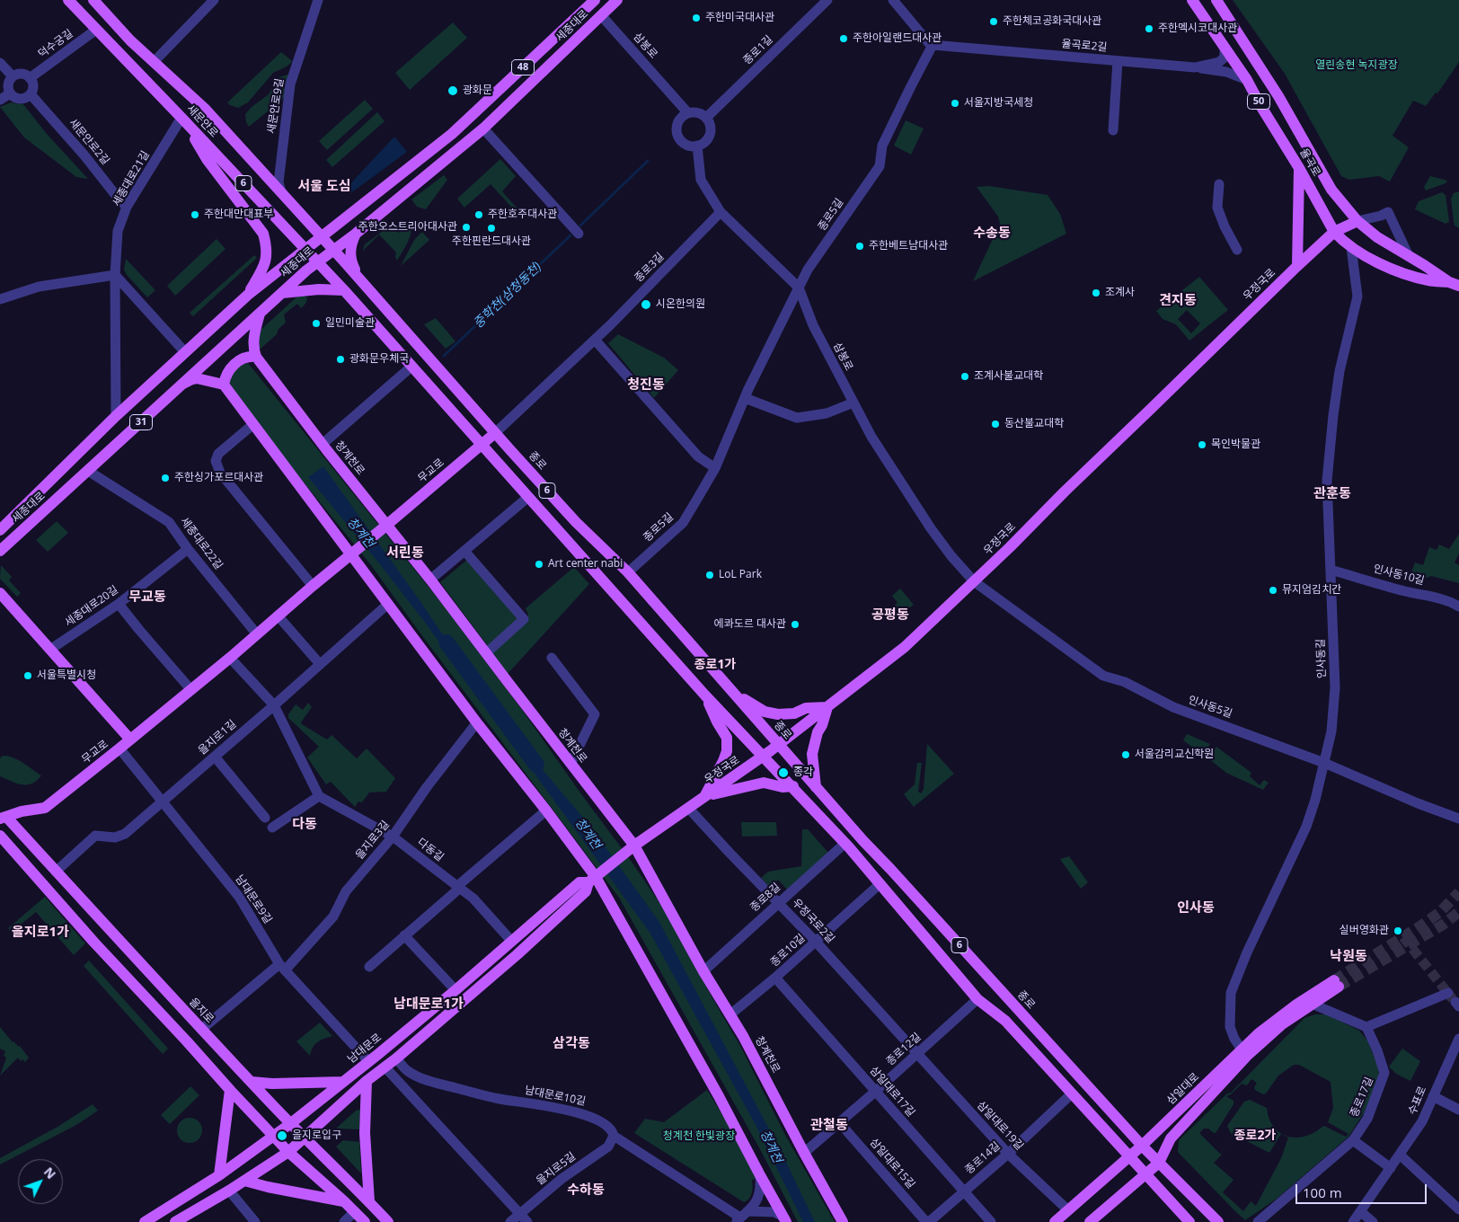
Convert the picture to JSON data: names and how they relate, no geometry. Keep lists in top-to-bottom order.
{
  "streets": {
    "main road": [
      "세종대로",
      "48",
      "50",
      "새문안로",
      "율곡로",
      "6",
      "우정국로",
      "31",
      "청계천로",
      "종로",
      "무교로",
      "을지로",
      "남대문로",
      "삼일대로"
    ],
    "street": [
      "덕수궁길",
      "삼봉로",
      "율곡로2길",
      "종로1길",
      "새문안로9길",
      "새문안로2길",
      "세종대로21길",
      "종로5길",
      "종로3길",
      "세종대로22길",
      "인사동10길",
      "세종대로20길",
      "인사동길",
      "인사동5길",
      "을지로1길",
      "을지로3길",
      "다동길",
      "종로8길",
      "남대문로9길",
      "우정국로2길",
      "종로10길",
      "종로12길",
      "삼일대로17길",
      "남대문로10길",
      "종로17길",
      "수표로",
      "삼일대로19길",
      "종로14길",
      "삼일대로15길",
      "을지로5길"
    ]
  },
  "crossings": [
    ["세종대로", "삼봉로"],
    ["세종대로", "새문안로"],
    ["세종대로", "6"],
    ["세종대로", "종로"],
    ["세종대로", "세종대로22길"],
    ["덕수궁길", "새문안로"],
    ["덕수궁길", "새문안로2길"],
    ["삼봉로", "종로1길"],
    ["삼봉로", "종로5길"],
    ["삼봉로", "종로3길"],
    ["삼봉로", "우정국로"],
    ["삼봉로", "인사동5길"],
    ["율곡로2길", "율곡로"],
    ["율곡로2길", "종로5길"],
    ["새문안로9길", "새문안로"],
    ["새문안로", "세종대로21길"],
    ["새문안로", "6"],
    ["새문안로", "종로"],
    ["새문안로2길", "세종대로21길"],
    ["율곡로", "우정국로"],
    ["율곡로", "인사동길"],
    ["6", "우정국로"],
    ["6", "무교로"],
    ["6", "종로8길"],
    ["6", "종로10길"],
    ["6", "종로12길"],
    ["6", "삼일대로"],
    ["6", "종로14길"],
    ["종로5길", "종로"],
    ["종로3길", "종로"],
    ["종로3길", "무교로"],
    ["우정국로", "청계천로"],
    ["우정국로", "종로"],
    ["우정국로", "인사동5길"],
    ["우정국로", "우정국로2길"],
    ["우정국로", "남대문로"],
    ["청계천로", "무교로"],
    ["청계천로", "종로8길"],
    ["청계천로", "종로10길"],
    ["청계천로", "종로12길"],
    ["종로", "무교로"],
    ["종로", "삼일대로"],
    ["무교로", "세종대로22길"],
    ["무교로", "남대문로9길"],
    ["무교로", "을지로"],
    ["세종대로22길", "세종대로20길"],
    ["인사동10길", "인사동길"],
    ["인사동길", "인사동5길"],
    ["인사동길", "삼일대로"],
    ["을지로1길", "남대문로9길"],
    ["을지로1길", "을지로"],
    ["을지로3길", "다동길"],
    ["을지로3길", "남대문로9길"],
    ["을지로3길", "을지로"],
    ["다동길", "남대문로"],
    ["종로8길", "우정국로2길"],
    ["남대문로9길", "남대문로"],
    ["우정국로2길", "종로10길"],
    ["우정국로2길", "종로12길"],
    ["우정국로2길", "삼일대로19길"],
    ["종로10길", "삼일대로17길"],
    ["을지로", "남대문로"],
    ["종로12길", "삼일대로17길"],
    ["종로12길", "삼일대로19길"],
    ["종로12길", "삼일대로15길"],
    ["삼일대로", "삼일대로19길"],
    ["삼일대로17길", "종로14길"],
    ["남대문로10길", "을지로5길"],
    ["삼일대로19길", "종로14길"],
    ["종로14길", "삼일대로15길"]
  ],
  "districts": [
    "서울 도심",
    "수송동",
    "견지동",
    "청진동",
    "관훈동",
    "서린동",
    "무교동",
    "공평동",
    "종로1가",
    "다동",
    "인사동",
    "을지로1가",
    "낙원동",
    "남대문로1가",
    "삼각동",
    "관철동",
    "종로2가",
    "수하동"
  ],
  "water": ["중학천(삼청동천)", "청계천"],
  "parks": ["열린송현 녹지광장", "청계천 한빛광장"],
  "places": [
    "주한미국대사관",
    "주한체코공화국대사관",
    "주한멕시코대사관",
    "주한아일랜드대사관",
    "광화문",
    "서울지방국세청",
    "주한대만대표부",
    "주한호주대사관",
    "주한오스트리아대사관",
    "주한핀란드대사관",
    "주한베트남대사관",
    "조계사",
    "시온한의원",
    "일민미술관",
    "광화문우체국",
    "조계사불교대학",
    "동산불교대학",
    "목인박물관",
    "주한싱가포르대사관",
    "Art center nabi",
    "LoL Park",
    "뮤지엄김치간",
    "에콰도르 대사관",
    "서울특별시청",
    "서울감리교신학원",
    "종각",
    "실버영화관",
    "을지로입구"
  ],
  "scale_bar": "100 m",
  "north": "top right"
}
